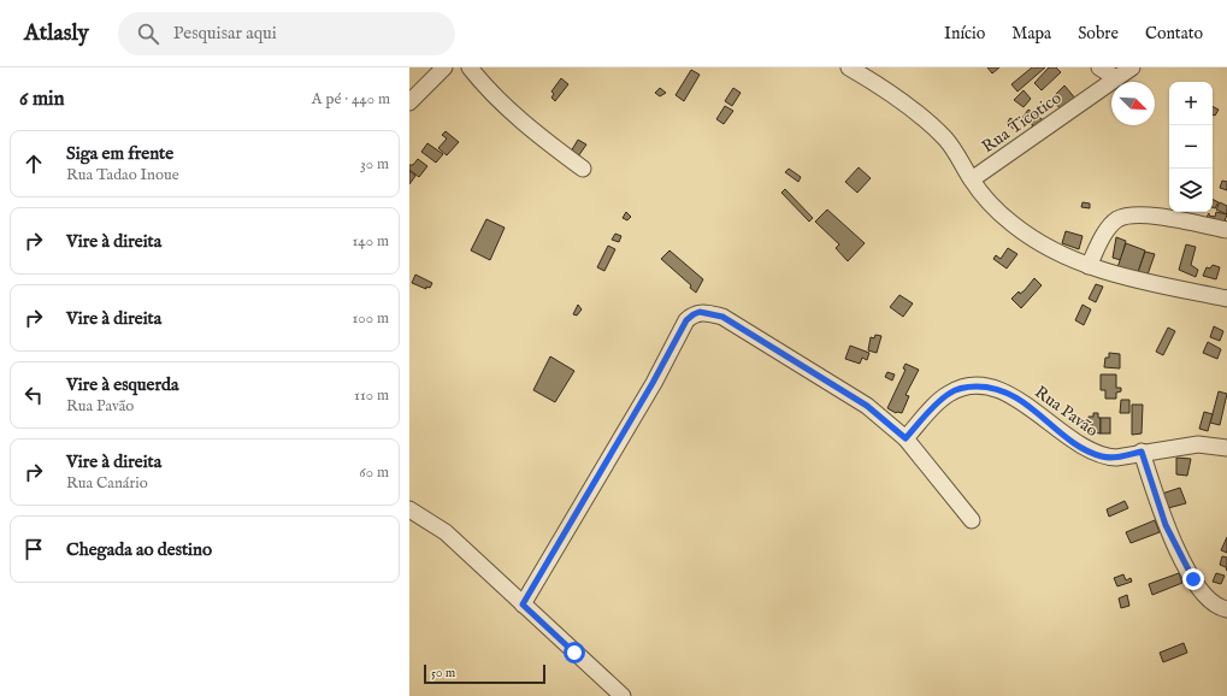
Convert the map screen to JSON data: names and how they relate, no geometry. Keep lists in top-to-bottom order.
{
  "streets": {
    "street": ["Rua Ticotico", "Rua Pavão"]
  },
  "scale_bar": "50 m",
  "north": "bottom right",
  "page": {
    "header": "Atlasly",
    "search": "Pesquisar aqui",
    "nav": [
      "Início",
      "Mapa",
      "Sobre",
      "Contato"
    ],
    "heading": ["6 min", "A pé · 440 m"],
    "map_buttons": ["+", "−"],
    "list": [
      ["Siga em frente", "Rua Tadao Inoue", "30 m"],
      ["Vire à direita", "140 m"],
      ["Vire à direita", "100 m"],
      ["Vire à esquerda", "Rua Pavão", "110 m"],
      ["Vire à direita", "Rua Canário", "60 m"],
      "Chegada ao destino"
    ],
    "scale": "50 m"
  }
}
